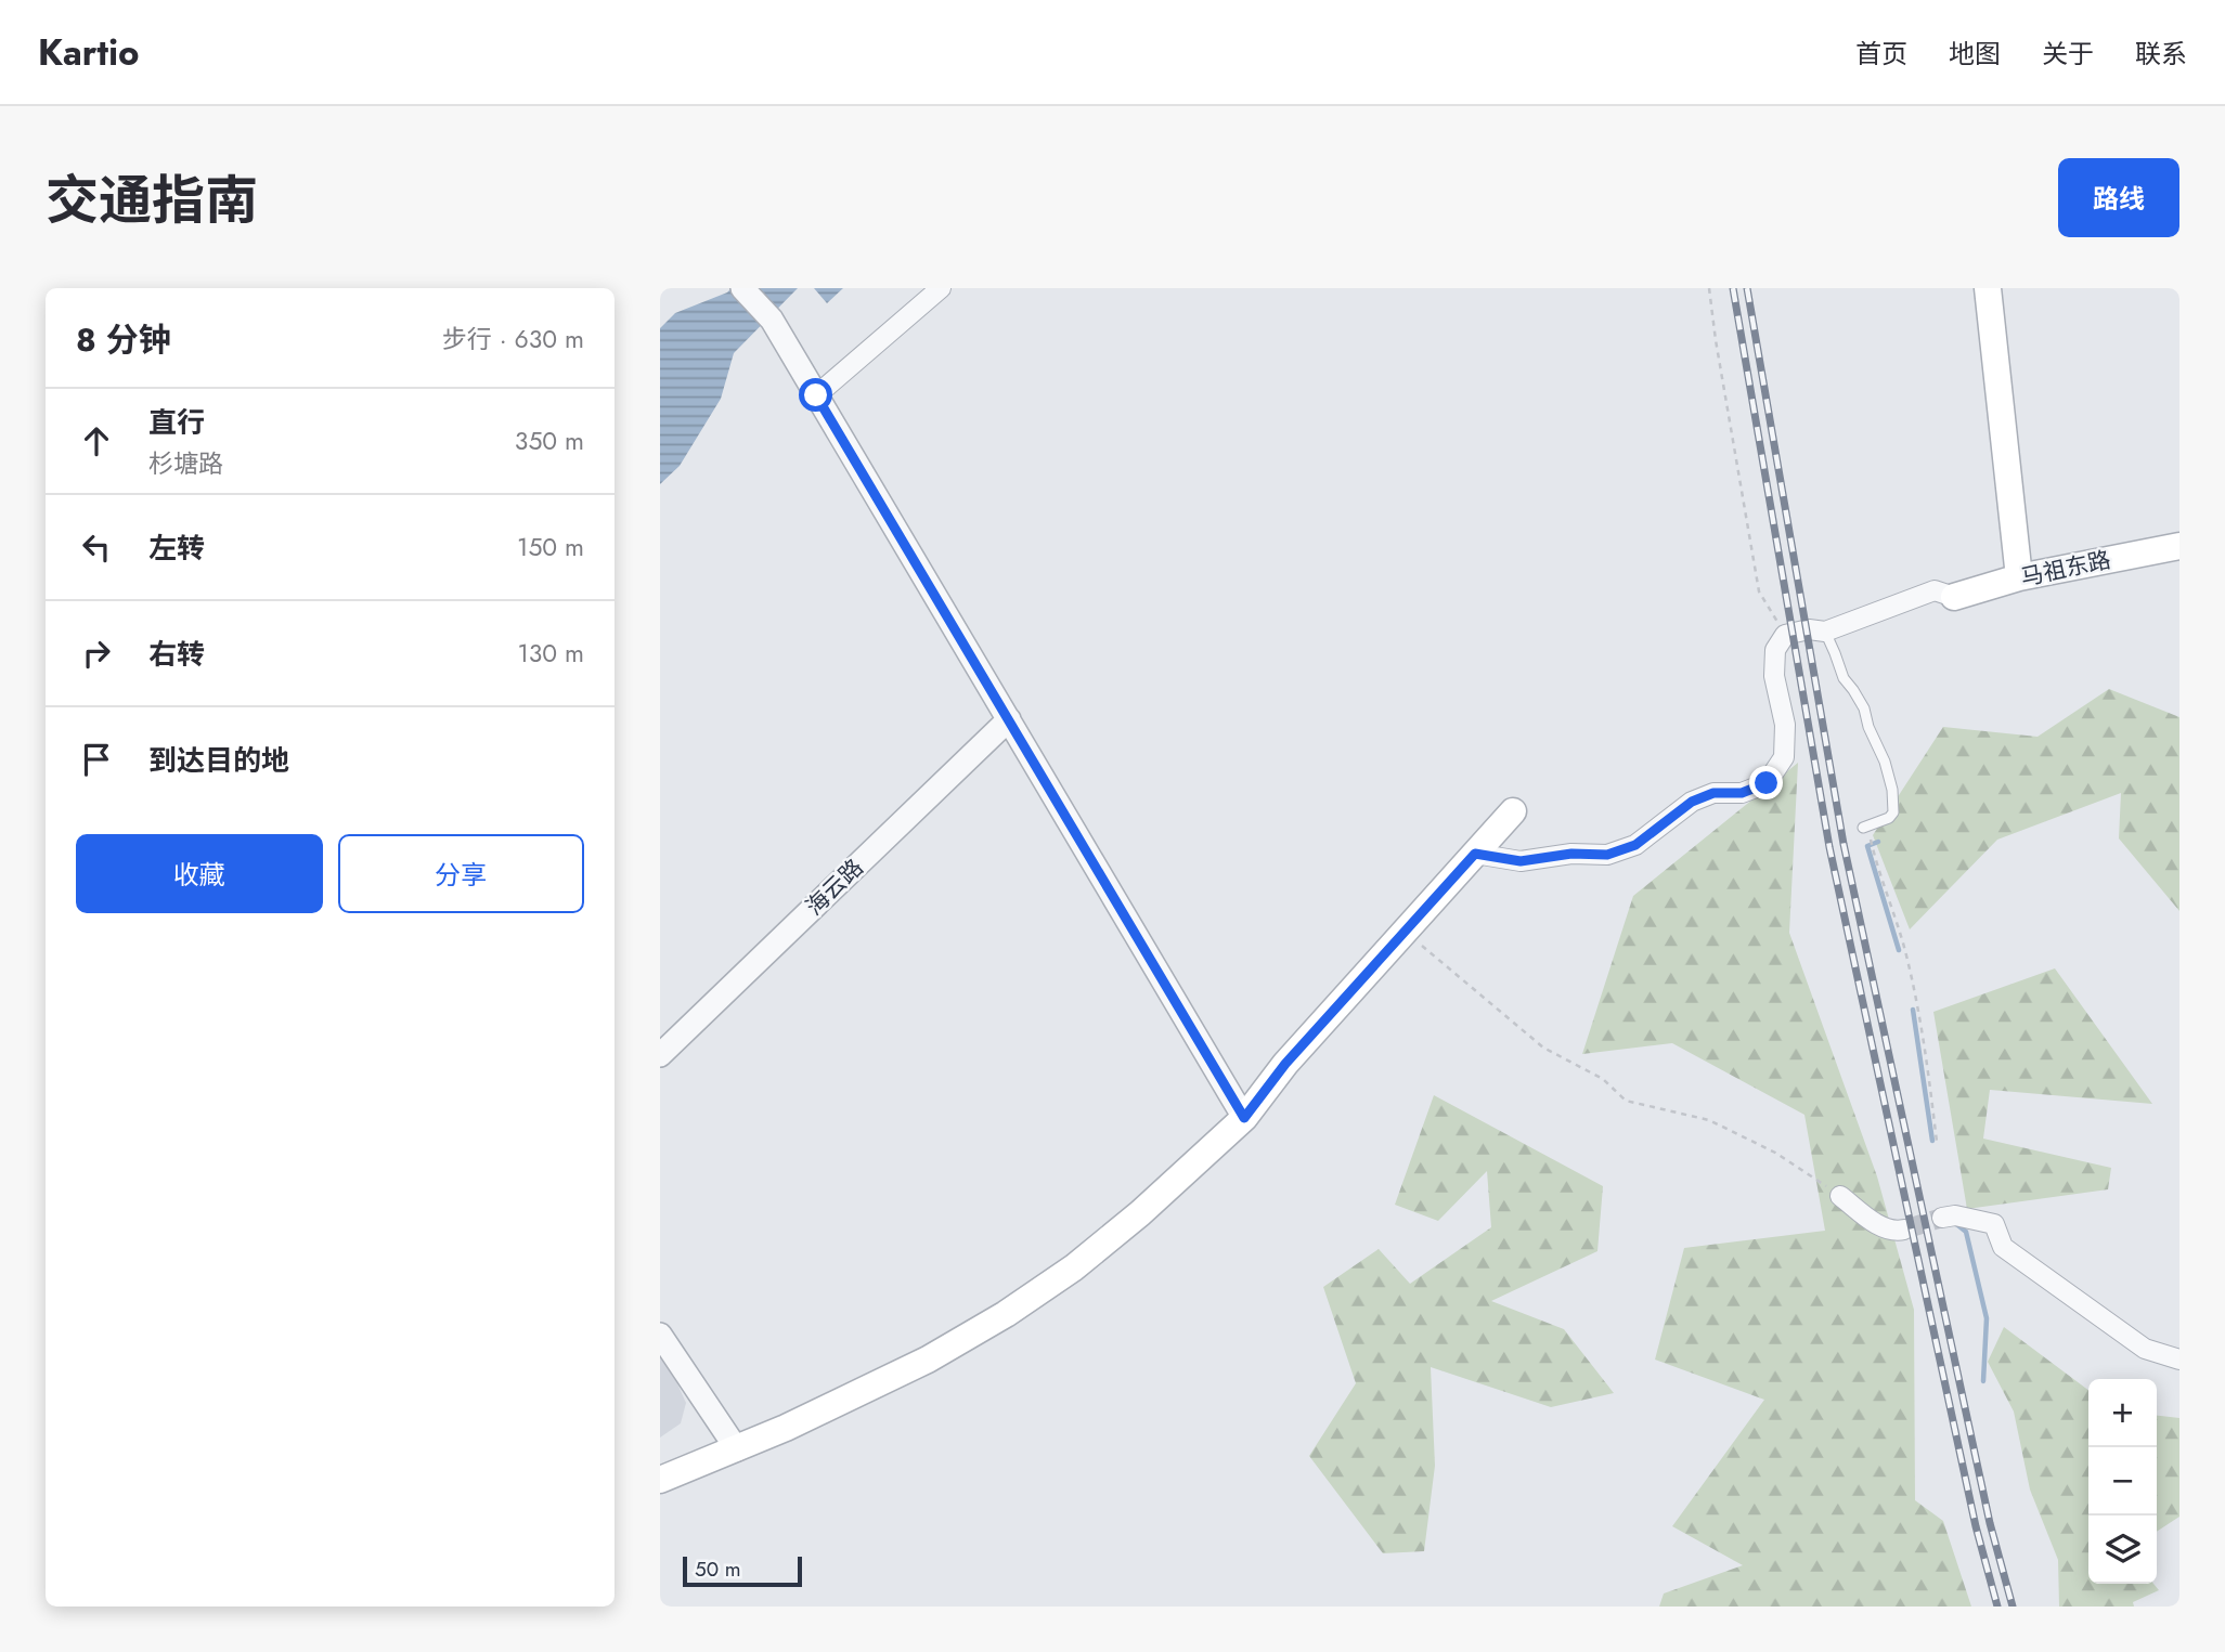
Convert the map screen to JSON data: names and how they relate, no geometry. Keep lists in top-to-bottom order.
{
  "streets": {
    "main road": ["马祖东路"],
    "street": ["海云路"]
  },
  "scale_bar": "50 m",
  "page": {
    "header": "Kartio",
    "nav": [
      "首页",
      "地图",
      "关于",
      "联系"
    ],
    "title": "交通指南",
    "buttons": [
      "路线",
      ["收藏", "分享"]
    ],
    "heading": ["8 分钟", "步行 · 630 m"],
    "list": [
      ["直行", "杉塘路", "350 m"],
      ["左转", "150 m"],
      ["右转", "130 m"],
      "到达目的地"
    ],
    "map_buttons": ["+", "−"],
    "scale": "50 m"
  }
}
